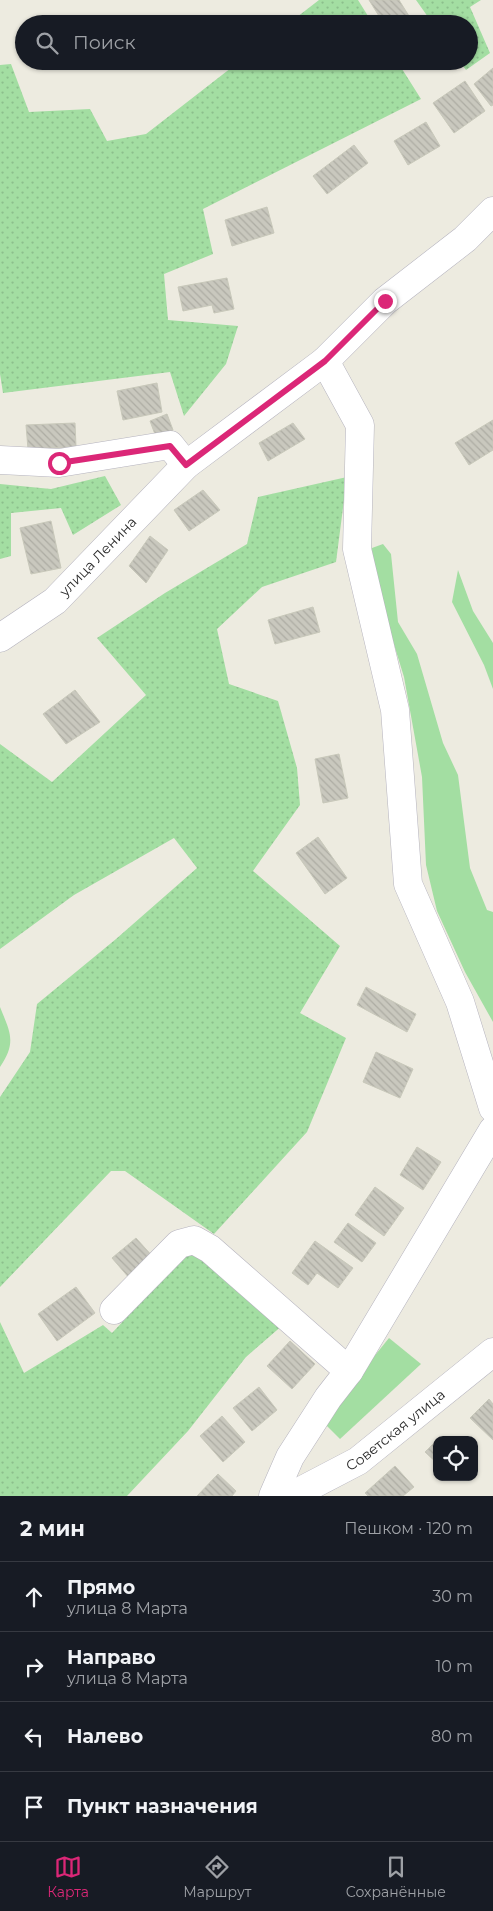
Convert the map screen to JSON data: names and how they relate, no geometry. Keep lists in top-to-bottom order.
{
  "streets": {
    "street": ["улица Ленина", "Советская улица"]
  },
  "page": {
    "search": "Поиск",
    "heading": ["2 мин", "Пешком · 120 m"],
    "list": [
      ["Прямо", "улица 8 Марта", "30 m"],
      ["Направо", "улица 8 Марта", "10 m"],
      ["Налево", "80 m"],
      "Пункт назначения"
    ],
    "nav": ["Карта", "Маршрут", "Сохранённые"]
  }
}
